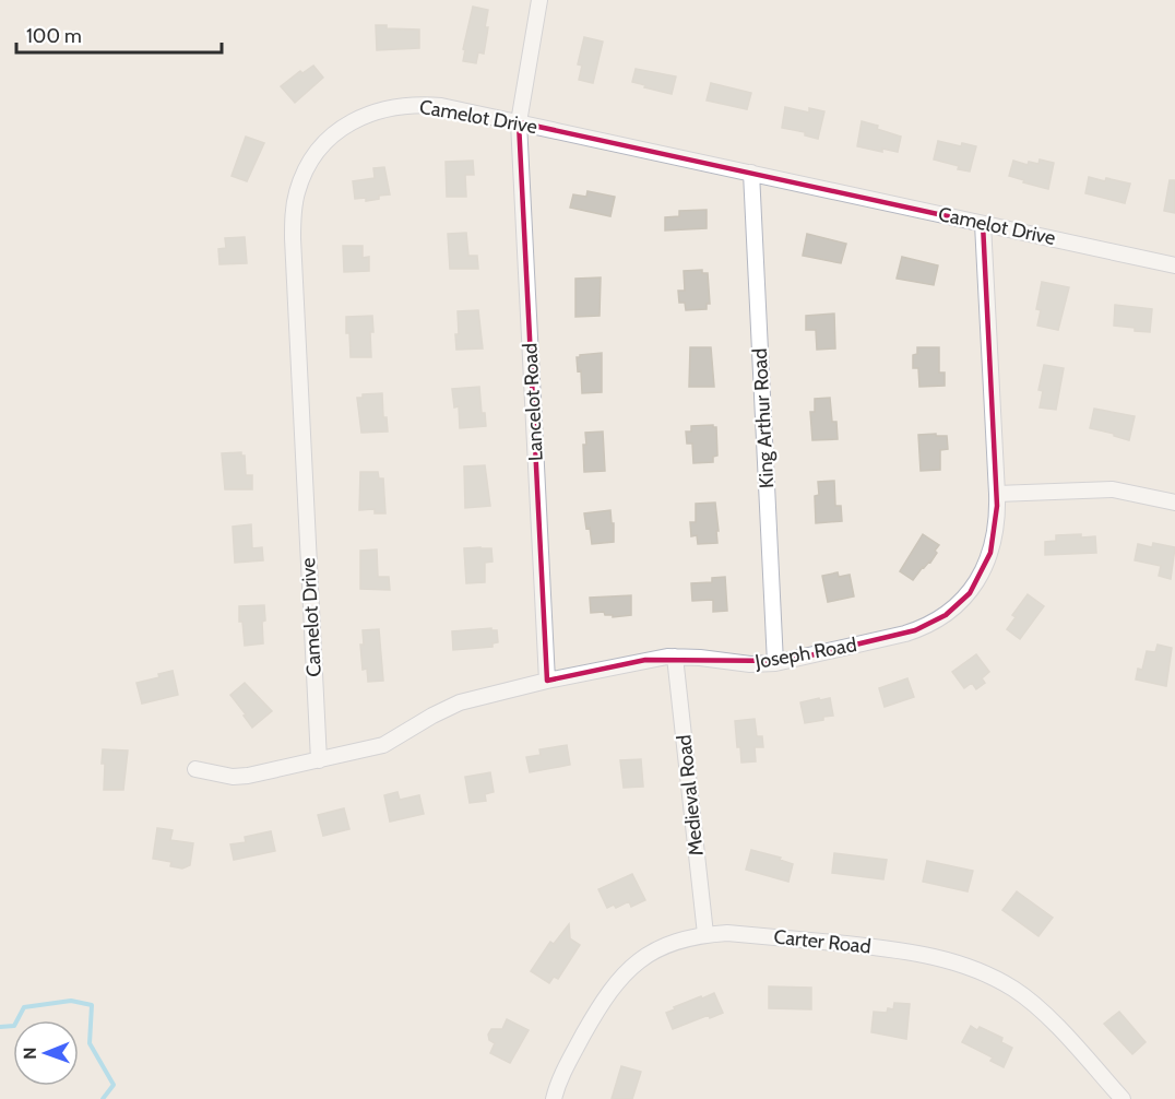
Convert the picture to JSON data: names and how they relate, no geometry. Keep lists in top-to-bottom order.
{
  "streets": {
    "street": [
      "Camelot Drive",
      "Lancelot Road",
      "King Arthur Road",
      "Joseph Road",
      "Medieval Road",
      "Carter Road"
    ]
  },
  "crossings": [
    ["Camelot Drive", "Lancelot Road"],
    ["Camelot Drive", "King Arthur Road"],
    ["Camelot Drive", "Joseph Road"],
    ["Lancelot Road", "Joseph Road"],
    ["King Arthur Road", "Joseph Road"],
    ["Joseph Road", "Medieval Road"],
    ["Medieval Road", "Carter Road"]
  ],
  "scale_bar": "100 m",
  "north": "left"
}
